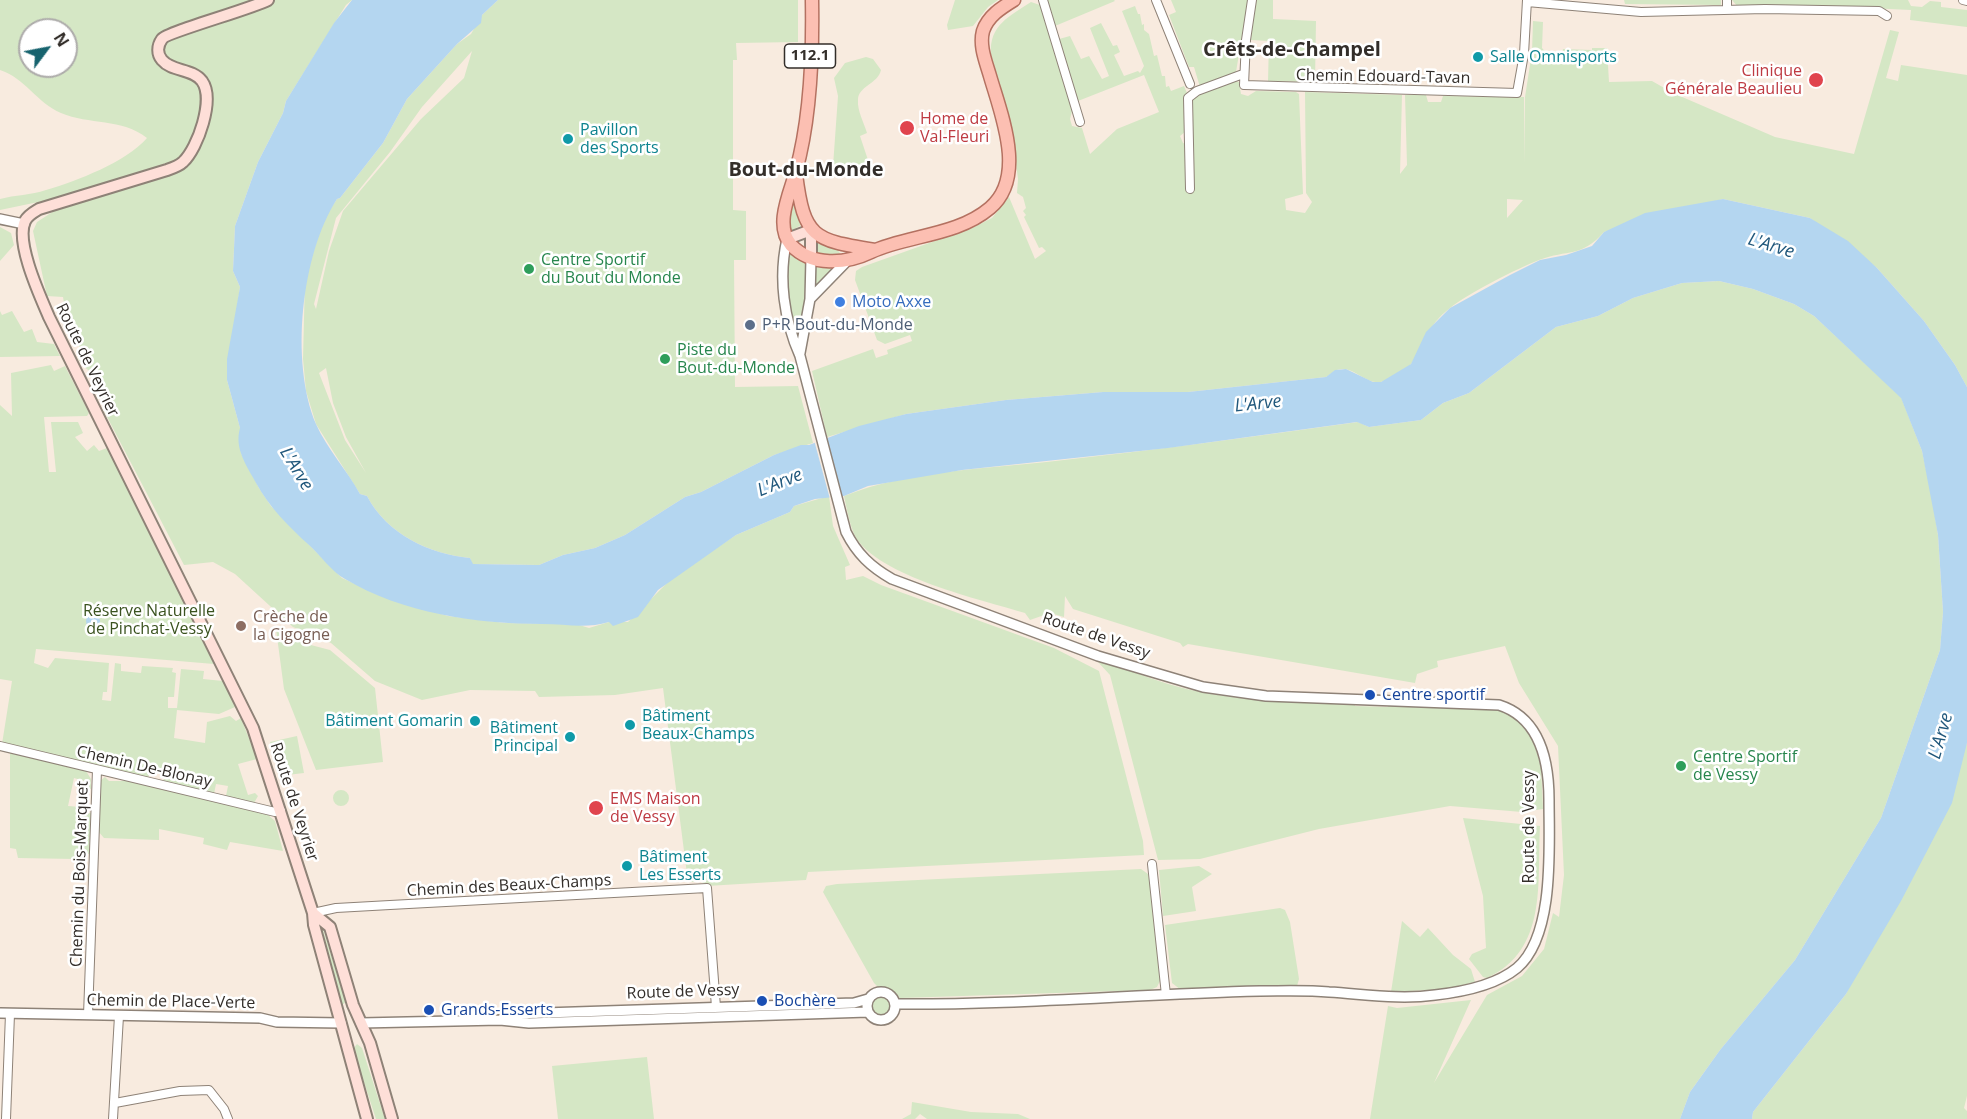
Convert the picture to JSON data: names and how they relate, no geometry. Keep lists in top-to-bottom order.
{
  "streets": {
    "main road": ["112.1", "Route de Veyrier"],
    "street": [
      "Chemin Edouard-Tavan",
      "Route de Vessy",
      "Chemin De-Blonay",
      "Chemin du Bois-Marquet",
      "Chemin des Beaux-Champs",
      "Chemin de Place-Verte"
    ]
  },
  "crossings": [
    ["Route de Veyrier", "Route de Vessy"],
    ["Route de Veyrier", "Chemin De-Blonay"],
    ["Route de Veyrier", "Chemin des Beaux-Champs"],
    ["Route de Veyrier", "Chemin de Place-Verte"],
    ["Route de Vessy", "Chemin des Beaux-Champs"],
    ["Chemin De-Blonay", "Chemin du Bois-Marquet"],
    ["Chemin du Bois-Marquet", "Chemin de Place-Verte"]
  ],
  "districts": ["Crêts-de-Champel", "Bout-du-Monde"],
  "water": ["L'Arve"],
  "parks": ["Réserve Naturelle de Pinchat-Vessy"],
  "places": [
    "Salle Omnisports",
    "Clinique Générale Beaulieu",
    "Home de Val-Fleuri",
    "Pavillon des Sports",
    "Centre Sportif du Bout du Monde",
    "Moto Axxe",
    "P+R Bout-du-Monde",
    "Piste du Bout-du-Monde",
    "Crèche de la Cigogne",
    "Centre sportif",
    "Bâtiment Gomarin",
    "Bâtiment Beaux-Champs",
    "Bâtiment Principal",
    "Centre Sportif de Vessy",
    "EMS Maison de Vessy",
    "Bâtiment Les Esserts",
    "Bochère",
    "Grands-Esserts"
  ],
  "north": "top right"
}
